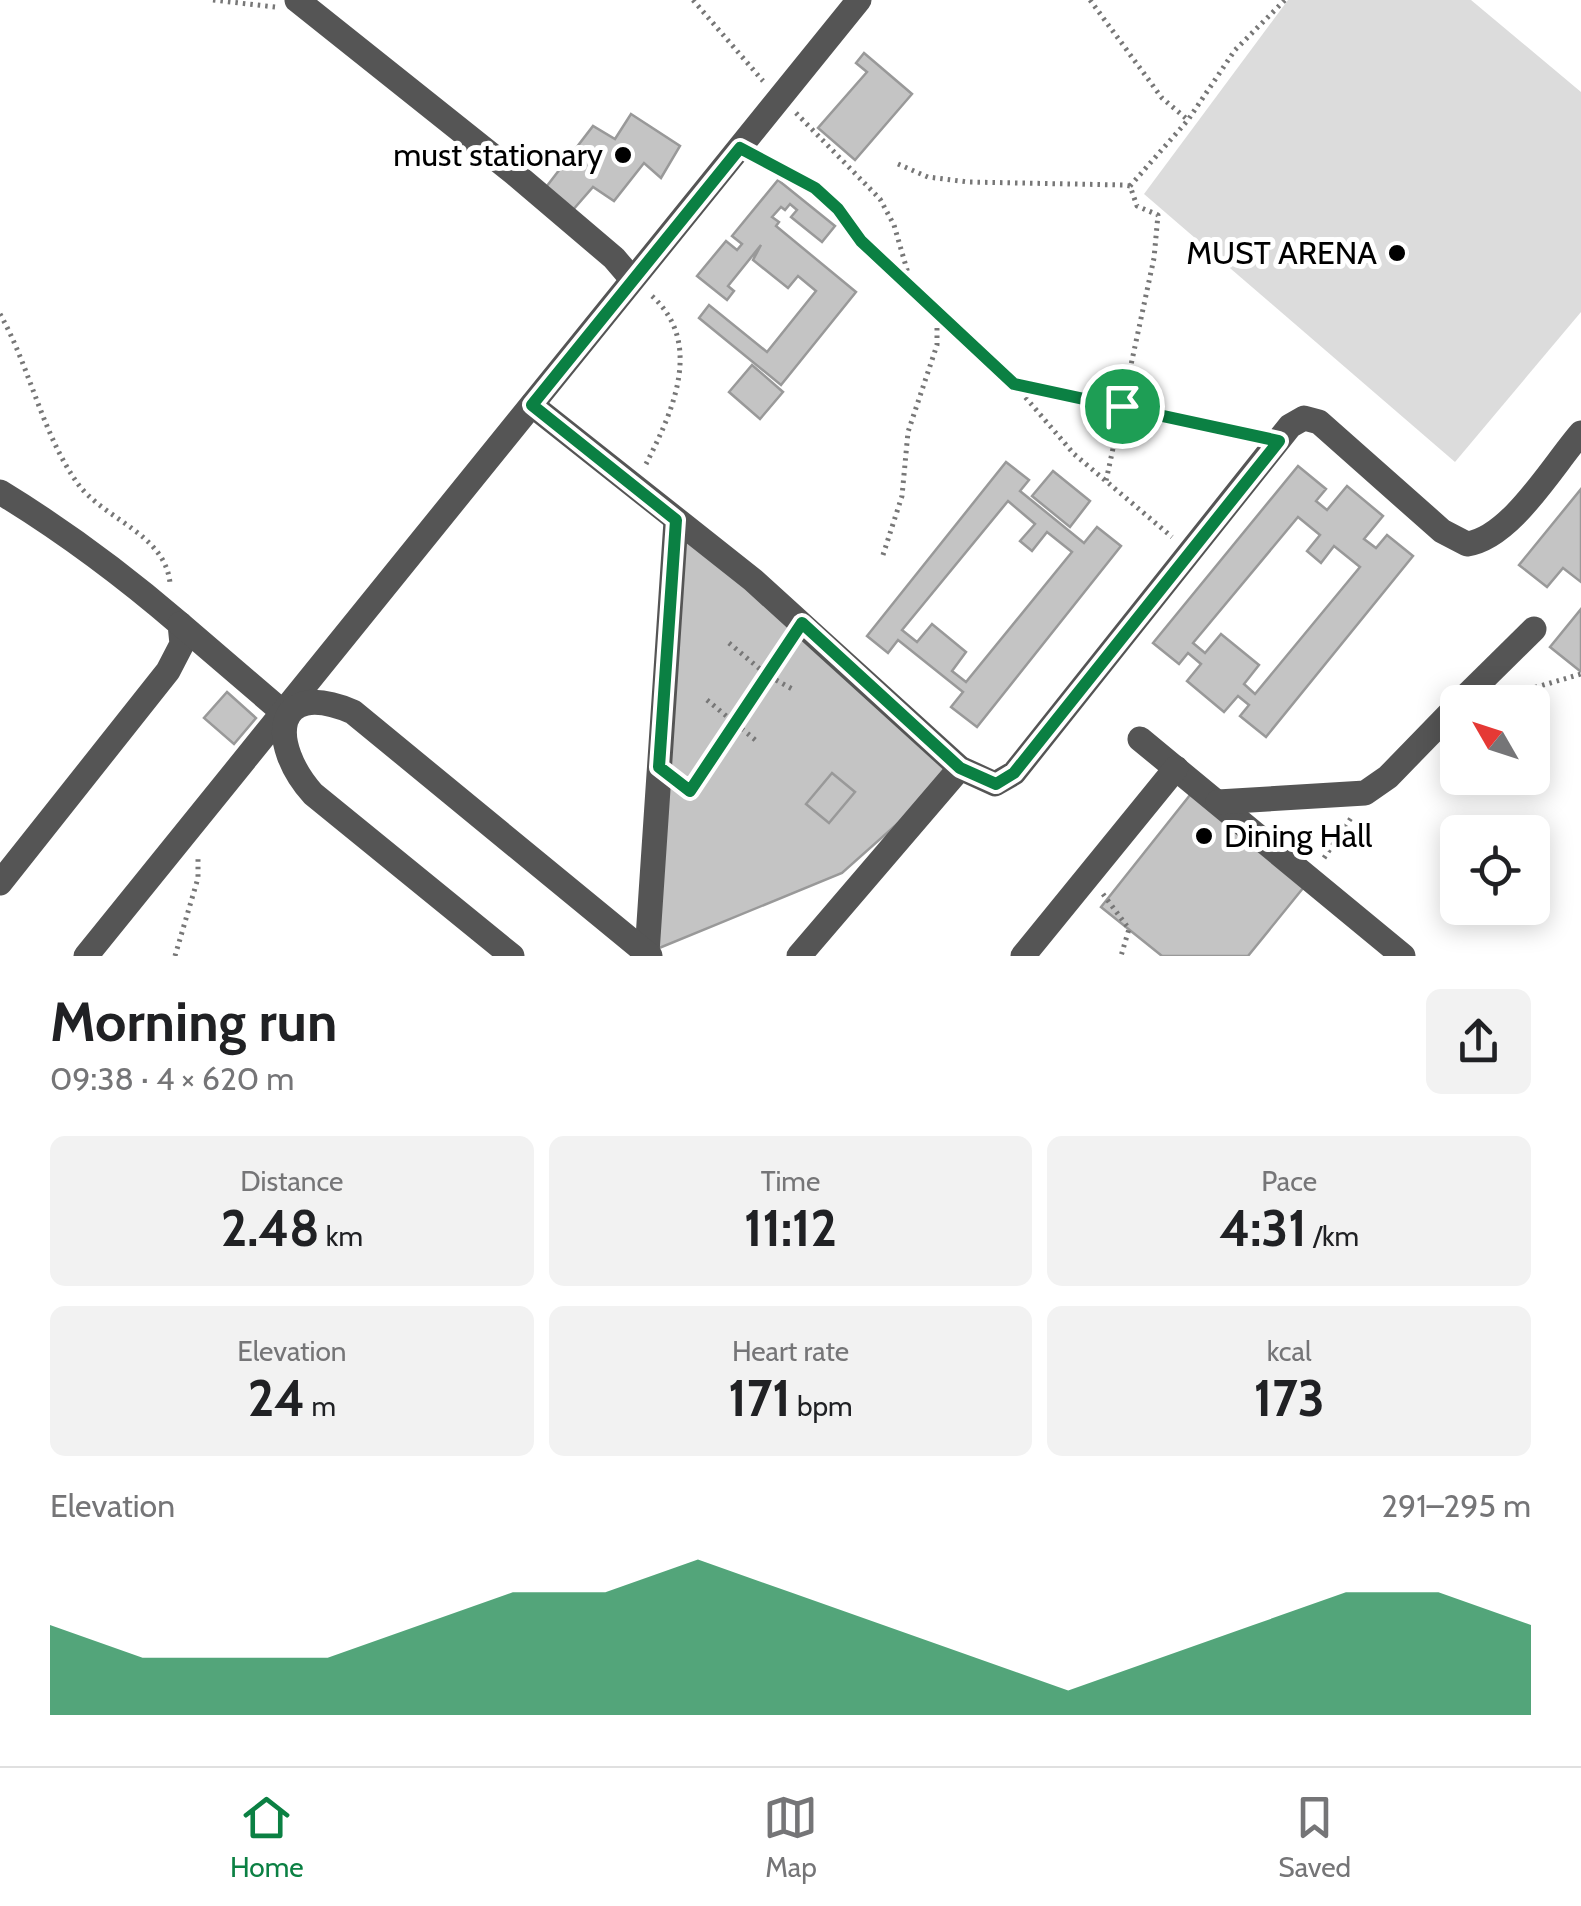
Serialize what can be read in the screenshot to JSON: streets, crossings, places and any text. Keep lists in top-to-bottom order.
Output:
{
  "places": ["must stationary", "MUST ARENA", "Dining Hall"],
  "north": "top left",
  "page": {
    "heading": ["Morning run", "09:38 · 4 × 620 m"],
    "stats": [
      ["Distance", "2.48 km"],
      ["Time", "11:12"],
      ["Pace", "4:31 /km"],
      ["Elevation", "24 m"],
      ["Heart rate", "171 bpm"],
      ["kcal", "173"]
    ],
    "chart": ["Elevation", "291–295 m"],
    "tabs": ["Home", "Map", "Saved"]
  }
}
